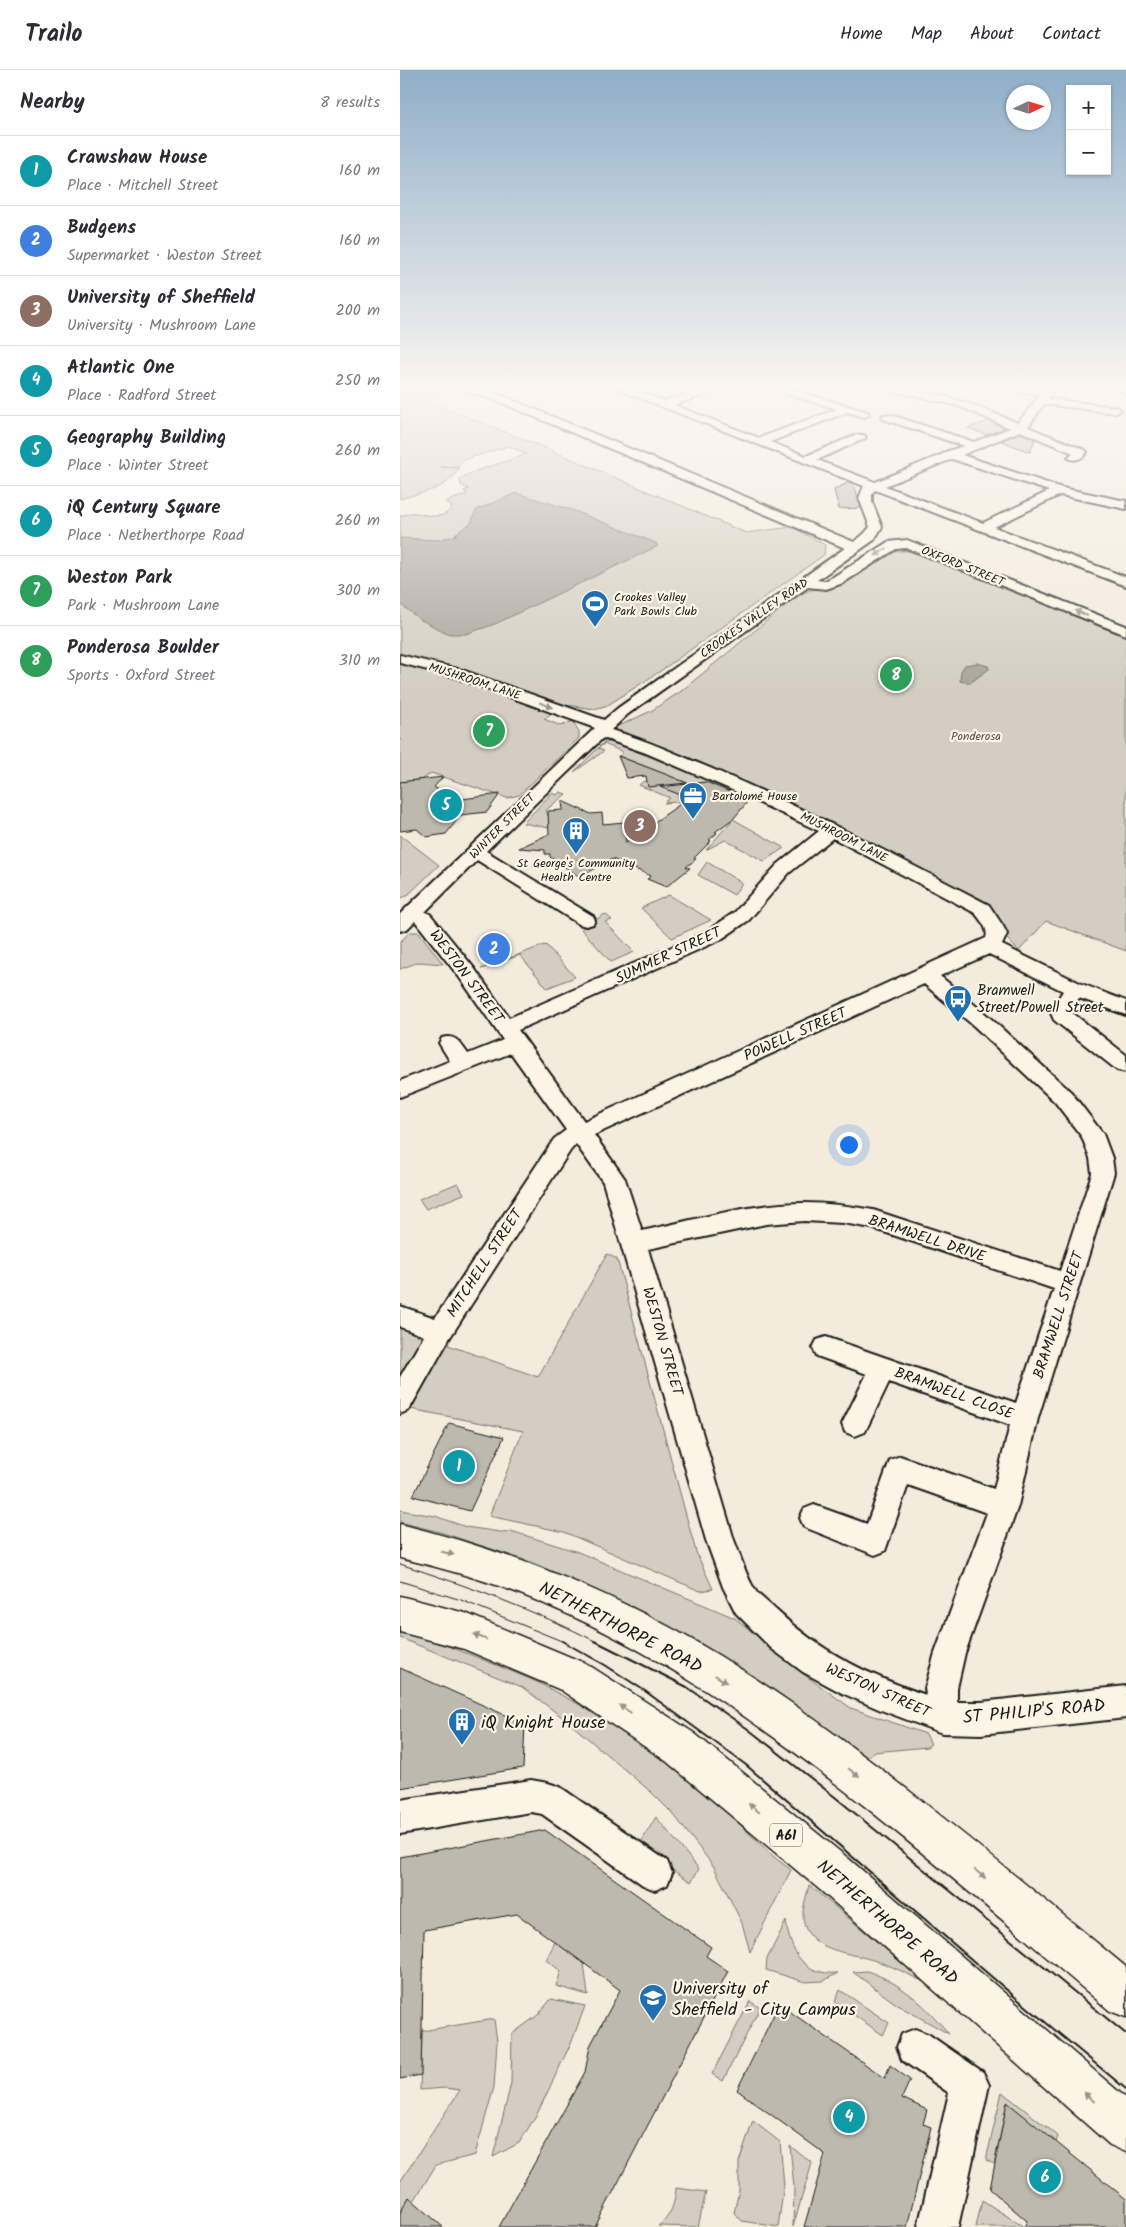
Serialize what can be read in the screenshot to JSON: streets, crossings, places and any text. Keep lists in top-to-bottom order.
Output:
{
  "streets": {
    "highway": ["NETHERTHORPE ROAD", "A61"],
    "street": [
      "OXFORD STREET",
      "CROOKES VALLEY ROAD",
      "MUSHROOM LANE",
      "WINTER STREET",
      "SUMMER STREET",
      "WESTON STREET",
      "POWELL STREET",
      "BRAMWELL DRIVE",
      "MITCHELL STREET",
      "BRAMWELL STREET",
      "BRAMWELL CLOSE",
      "ST PHILIP'S ROAD"
    ]
  },
  "crossings": [
    ["OXFORD STREET", "CROOKES VALLEY ROAD"],
    ["CROOKES VALLEY ROAD", "MUSHROOM LANE"],
    ["CROOKES VALLEY ROAD", "WINTER STREET"],
    ["MUSHROOM LANE", "WINTER STREET"],
    ["MUSHROOM LANE", "SUMMER STREET"],
    ["MUSHROOM LANE", "POWELL STREET"],
    ["WINTER STREET", "WESTON STREET"],
    ["SUMMER STREET", "WESTON STREET"],
    ["WESTON STREET", "POWELL STREET"],
    ["WESTON STREET", "BRAMWELL DRIVE"],
    ["WESTON STREET", "MITCHELL STREET"],
    ["WESTON STREET", "BRAMWELL STREET"],
    ["WESTON STREET", "ST PHILIP'S ROAD"],
    ["POWELL STREET", "MITCHELL STREET"],
    ["POWELL STREET", "BRAMWELL STREET"],
    ["BRAMWELL DRIVE", "BRAMWELL STREET"],
    ["BRAMWELL STREET", "BRAMWELL CLOSE"],
    ["BRAMWELL STREET", "ST PHILIP'S ROAD"]
  ],
  "parks": ["Ponderosa"],
  "places": {
    "sports": ["Crookes Valley Park Bowls Club"],
    "office": ["Bartolomé House"],
    "building": ["St George's Community Health Centre", "iQ Knight House"],
    "bus stop": ["Bramwell Street/Powell Street"],
    "school or university": ["University of Sheffield - City Campus"]
  },
  "north": "right",
  "page": {
    "header": "Trailo",
    "nav": [
      "Home",
      "Map",
      "About",
      "Contact"
    ],
    "heading": ["Nearby", "8 results"],
    "map_buttons": ["+", "−"],
    "list": [
      {
        "mark": "1",
        "name": "Crawshaw House",
        "note": "Place · Mitchell Street",
        "value": "160 m"
      },
      {
        "mark": "2",
        "name": "Budgens",
        "note": "Supermarket · Weston Street",
        "value": "160 m"
      },
      {
        "mark": "3",
        "name": "University of Sheffield",
        "note": "University · Mushroom Lane",
        "value": "200 m"
      },
      {
        "mark": "4",
        "name": "Atlantic One",
        "note": "Place · Radford Street",
        "value": "250 m"
      },
      {
        "mark": "5",
        "name": "Geography Building",
        "note": "Place · Winter Street",
        "value": "260 m"
      },
      {
        "mark": "6",
        "name": "iQ Century Square",
        "note": "Place · Netherthorpe Road",
        "value": "260 m"
      },
      {
        "mark": "7",
        "name": "Weston Park",
        "note": "Park · Mushroom Lane",
        "value": "300 m"
      },
      {
        "mark": "8",
        "name": "Ponderosa Boulder",
        "note": "Sports · Oxford Street",
        "value": "310 m"
      }
    ],
    "pins": [
      "8",
      "7",
      "5",
      "3",
      "2",
      "1",
      "4",
      "6"
    ]
  }
}
